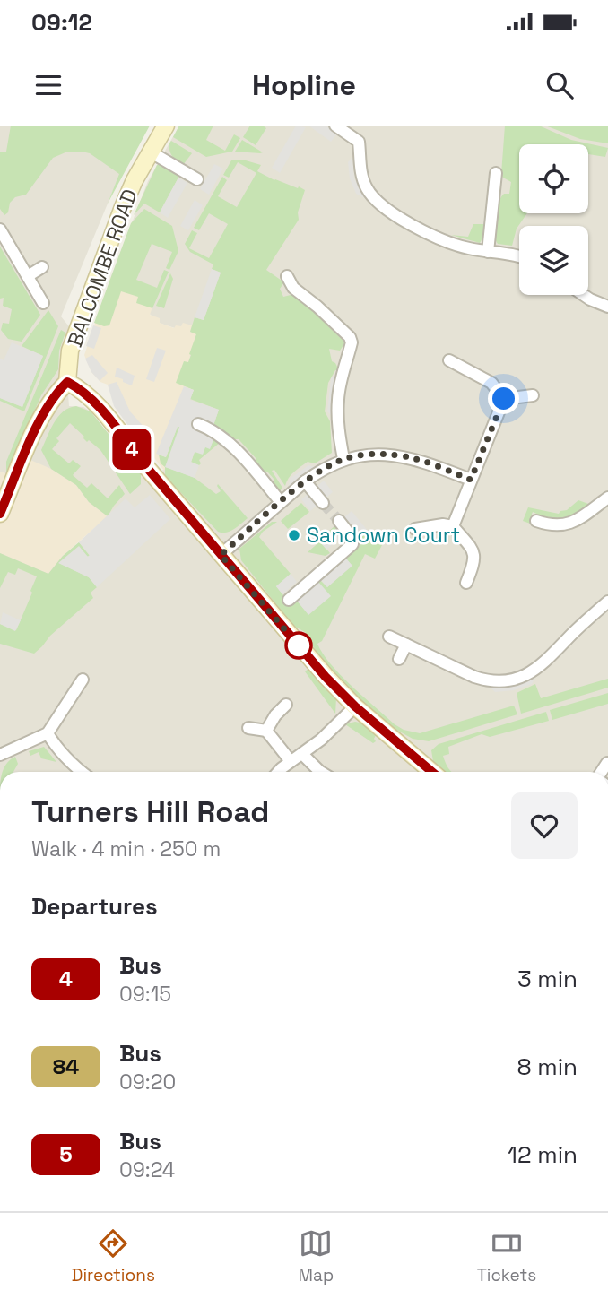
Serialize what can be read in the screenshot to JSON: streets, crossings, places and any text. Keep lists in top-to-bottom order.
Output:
{
  "streets": {
    "street": ["BALCOMBE ROAD"]
  },
  "places": ["Sandown Court"],
  "lines": ["bus line 4"],
  "page": {
    "status": "09:12",
    "header": "Hopline",
    "on_map": "4",
    "heading": [
      ["Turners Hill Road", "Walk · 4 min · 250 m"],
      "Departures"
    ],
    "list": [
      {
        "mark": "4",
        "name": "Bus",
        "note": "09:15",
        "value": "3 min"
      },
      {
        "mark": "84",
        "name": "Bus",
        "note": "09:20",
        "value": "8 min"
      },
      {
        "mark": "5",
        "name": "Bus",
        "note": "09:24",
        "value": "12 min"
      }
    ],
    "tabs": ["Directions", "Map", "Tickets"]
  }
}
